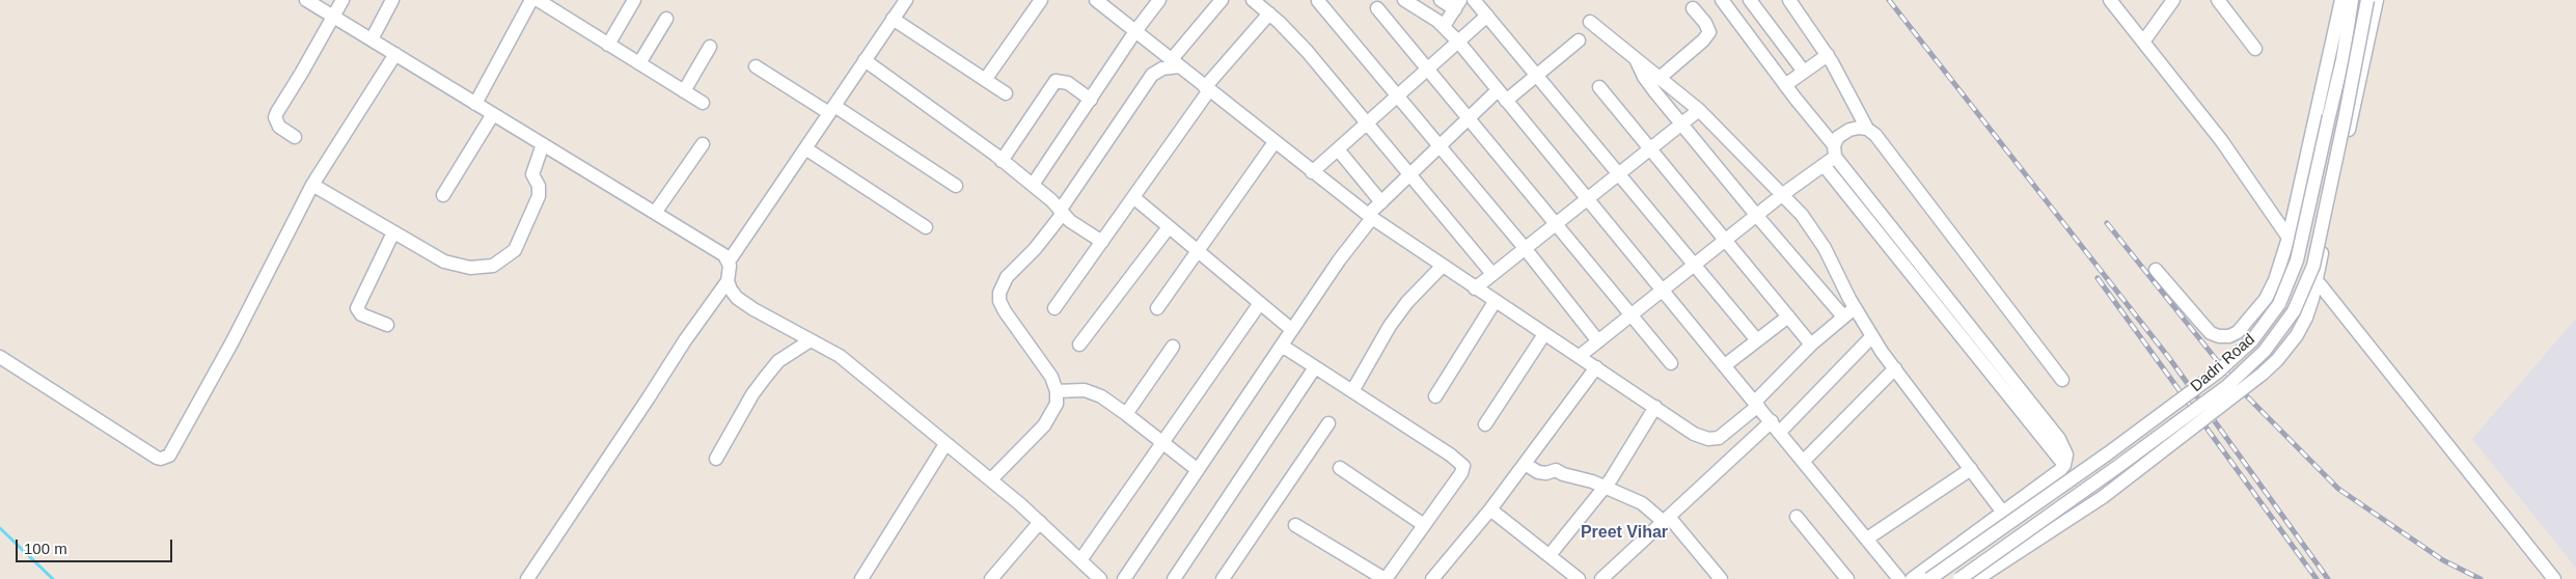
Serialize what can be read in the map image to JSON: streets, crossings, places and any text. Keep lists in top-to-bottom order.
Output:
{
  "streets": {
    "street": ["Dadri Road"]
  },
  "districts": ["Preet Vihar"],
  "scale_bar": "100 m"
}
